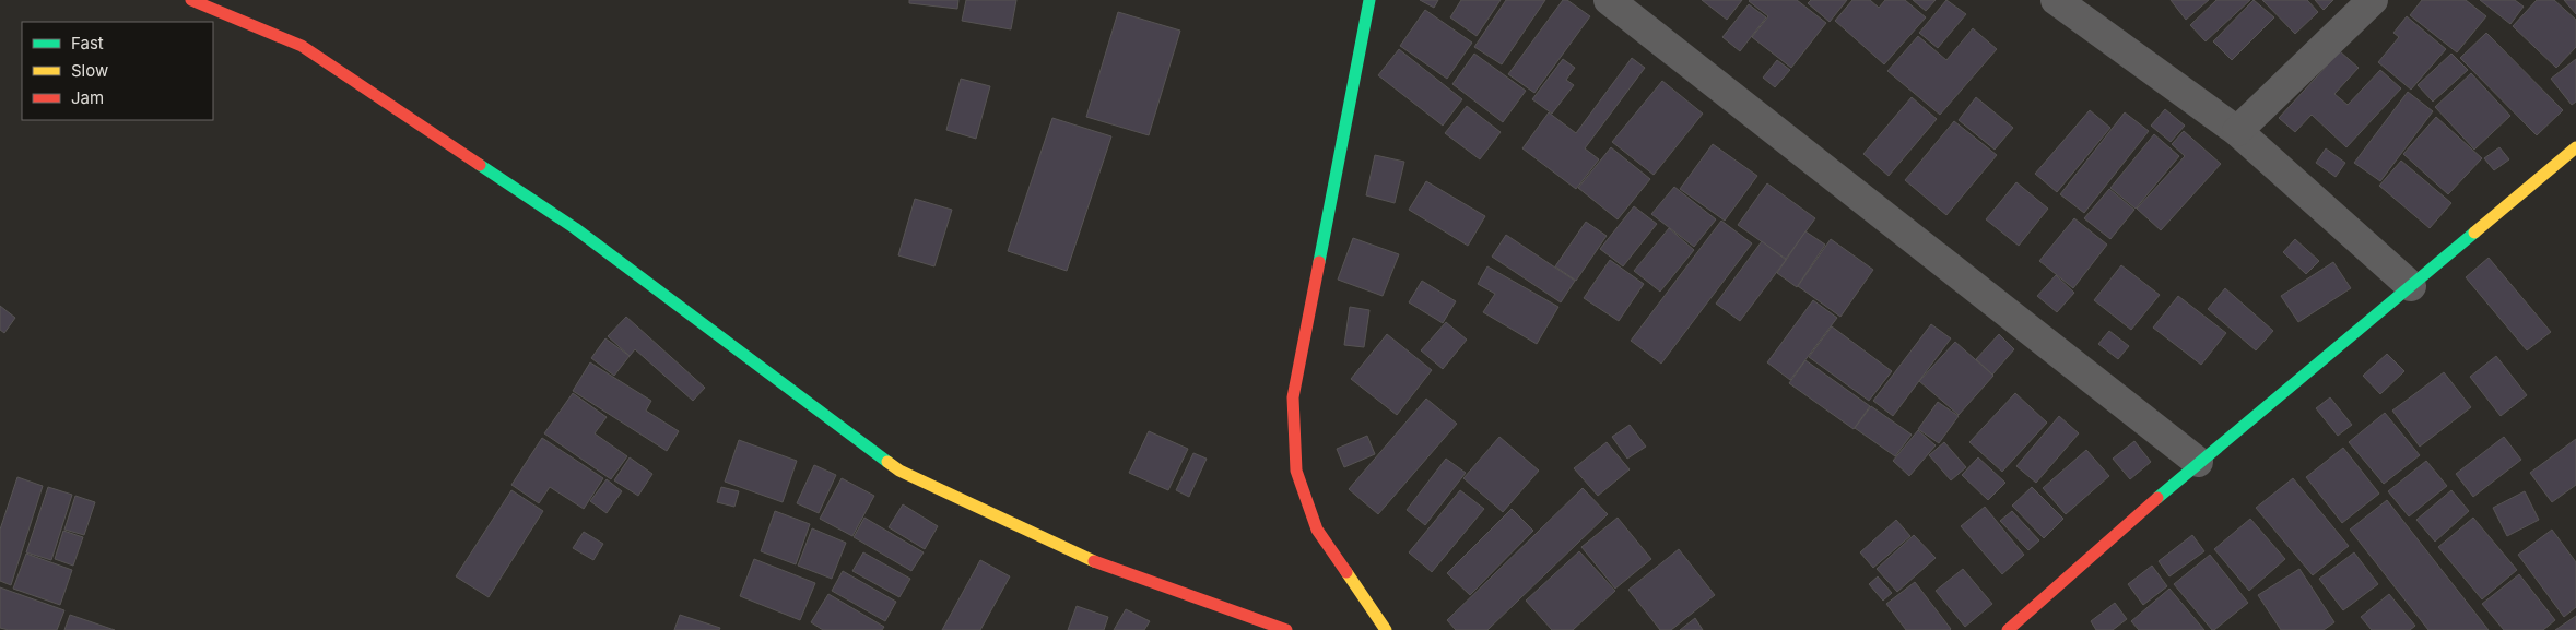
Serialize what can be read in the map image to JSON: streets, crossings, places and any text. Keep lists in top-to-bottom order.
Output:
{
  "legend": ["Fast", "Slow", "Jam"]
}
